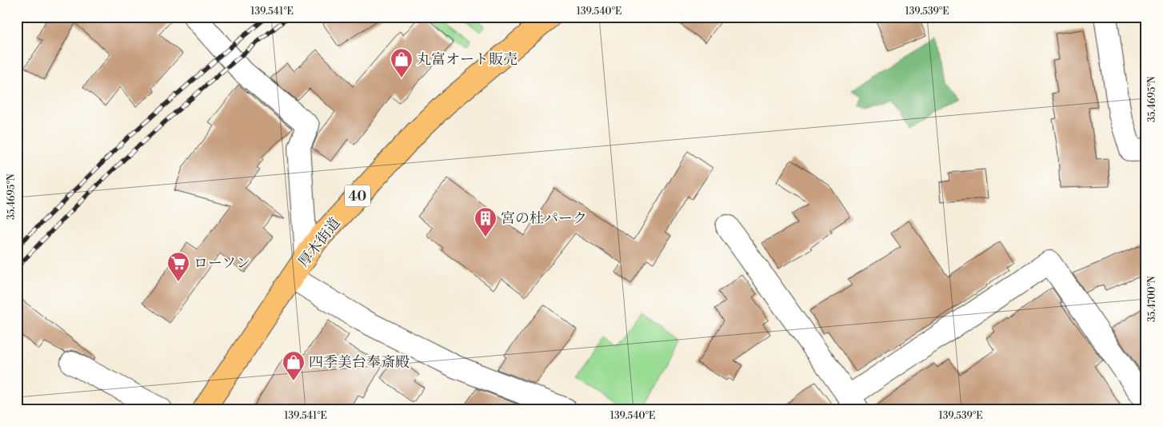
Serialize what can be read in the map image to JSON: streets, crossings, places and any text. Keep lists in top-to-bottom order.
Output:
{
  "streets": {
    "main road": ["40", "厚木街道"]
  },
  "places": {
    "shop": ["丸富オート販売", "四季美台奉斎殿"],
    "building": ["宮の杜パーク"],
    "supermarket": ["ローソン"]
  },
  "coordinates": [
    "139.541°E",
    "139.540°E",
    "139.539°E",
    "35.4695°N",
    "35.4700°N"
  ]
}
